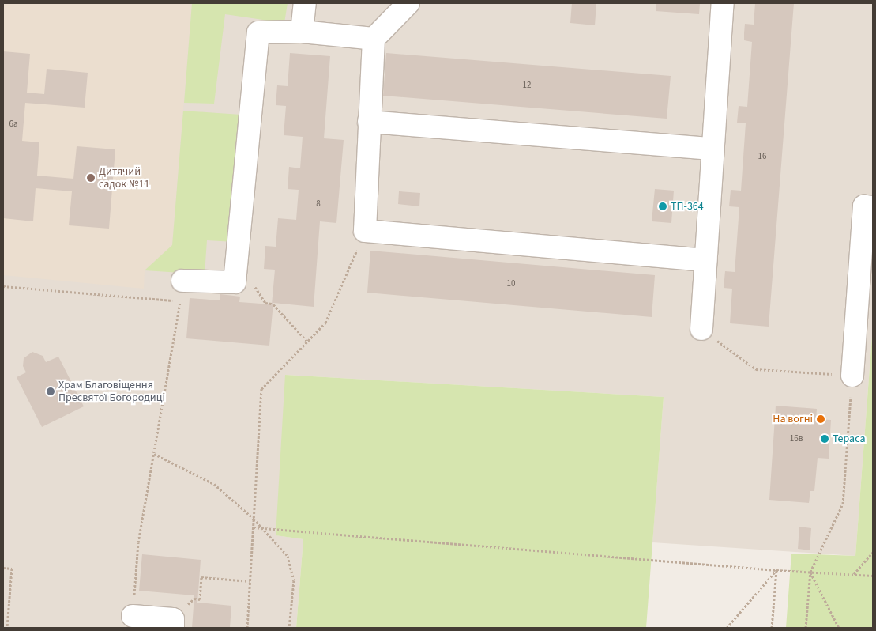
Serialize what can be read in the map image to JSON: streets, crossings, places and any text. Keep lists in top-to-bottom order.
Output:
{
  "places": [
    "Дитячий садок №11",
    "ТП-364",
    "Храм Благовіщення Пресвятої Богородиці",
    "На вогні",
    "Тераса"
  ],
  "house_numbers": [
    "12",
    "6а",
    "16",
    "8",
    "10",
    "16в"
  ]
}
